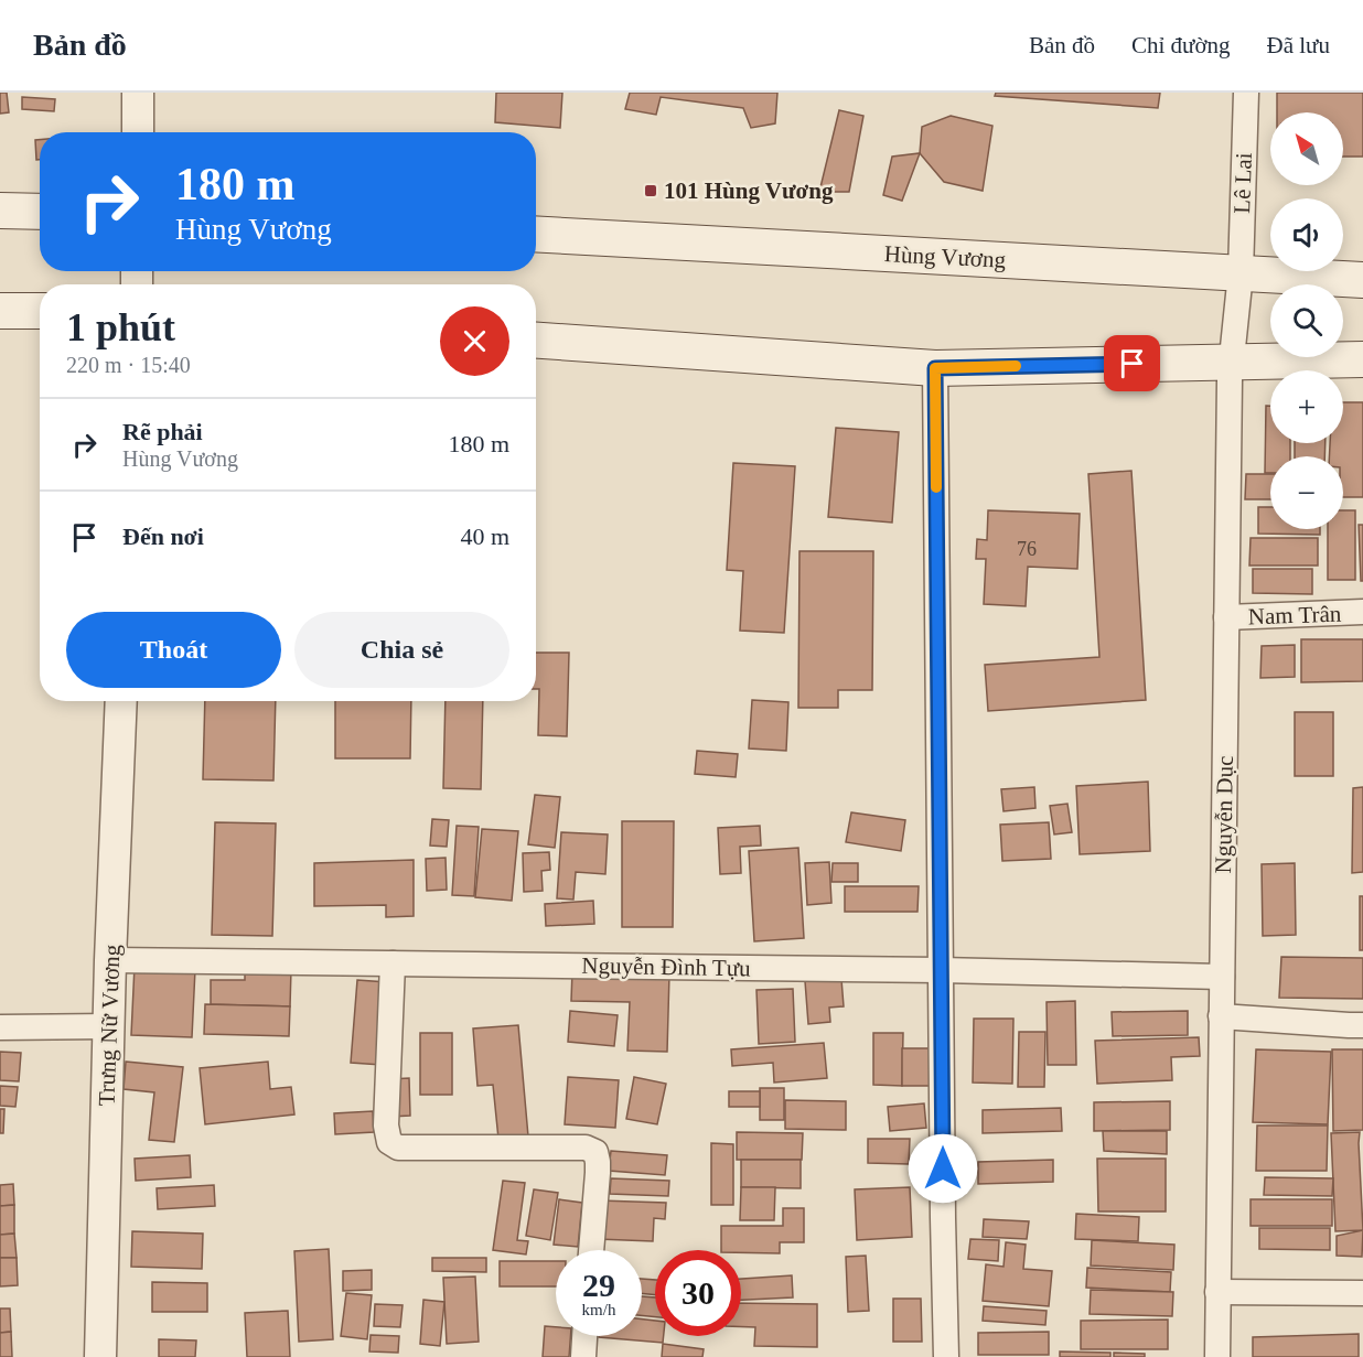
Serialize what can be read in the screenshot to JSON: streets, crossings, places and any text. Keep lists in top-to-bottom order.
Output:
{
  "streets": {
    "main road": ["Hùng Vương"],
    "street": [
      "Lê Lai",
      "Nam Trân",
      "Nguyễn Dục",
      "Nguyễn Đình Tựu",
      "Trưng Nữ Vương"
    ]
  },
  "crossings": [
    ["Lê Lai", "Hùng Vương"],
    ["Lê Lai", "Nguyễn Dục"],
    ["Hùng Vương", "Nguyễn Dục"],
    ["Nam Trân", "Nguyễn Dục"],
    ["Nguyễn Dục", "Nguyễn Đình Tựu"],
    ["Nguyễn Đình Tựu", "Trưng Nữ Vương"]
  ],
  "places": {
    "transit": ["101 Hùng Vương"]
  },
  "house_numbers": ["76"],
  "north": "top left",
  "page": {
    "header": "Bản đồ",
    "nav": ["Bản đồ", "Chỉ đường", "Đã lưu"],
    "map_buttons": ["+", "−"],
    "turn": ["180 m", "Hùng Vương"],
    "heading": ["1 phút", "220 m · 15:40"],
    "list": [
      {
        "name": "Rẽ phải",
        "note": "Hùng Vương",
        "value": "180 m"
      },
      {
        "name": "Đến nơi",
        "value": "40 m"
      }
    ],
    "buttons": ["Thoát", "Chia sẻ"],
    "speed": "29 km/h",
    "limit": "30"
  }
}
